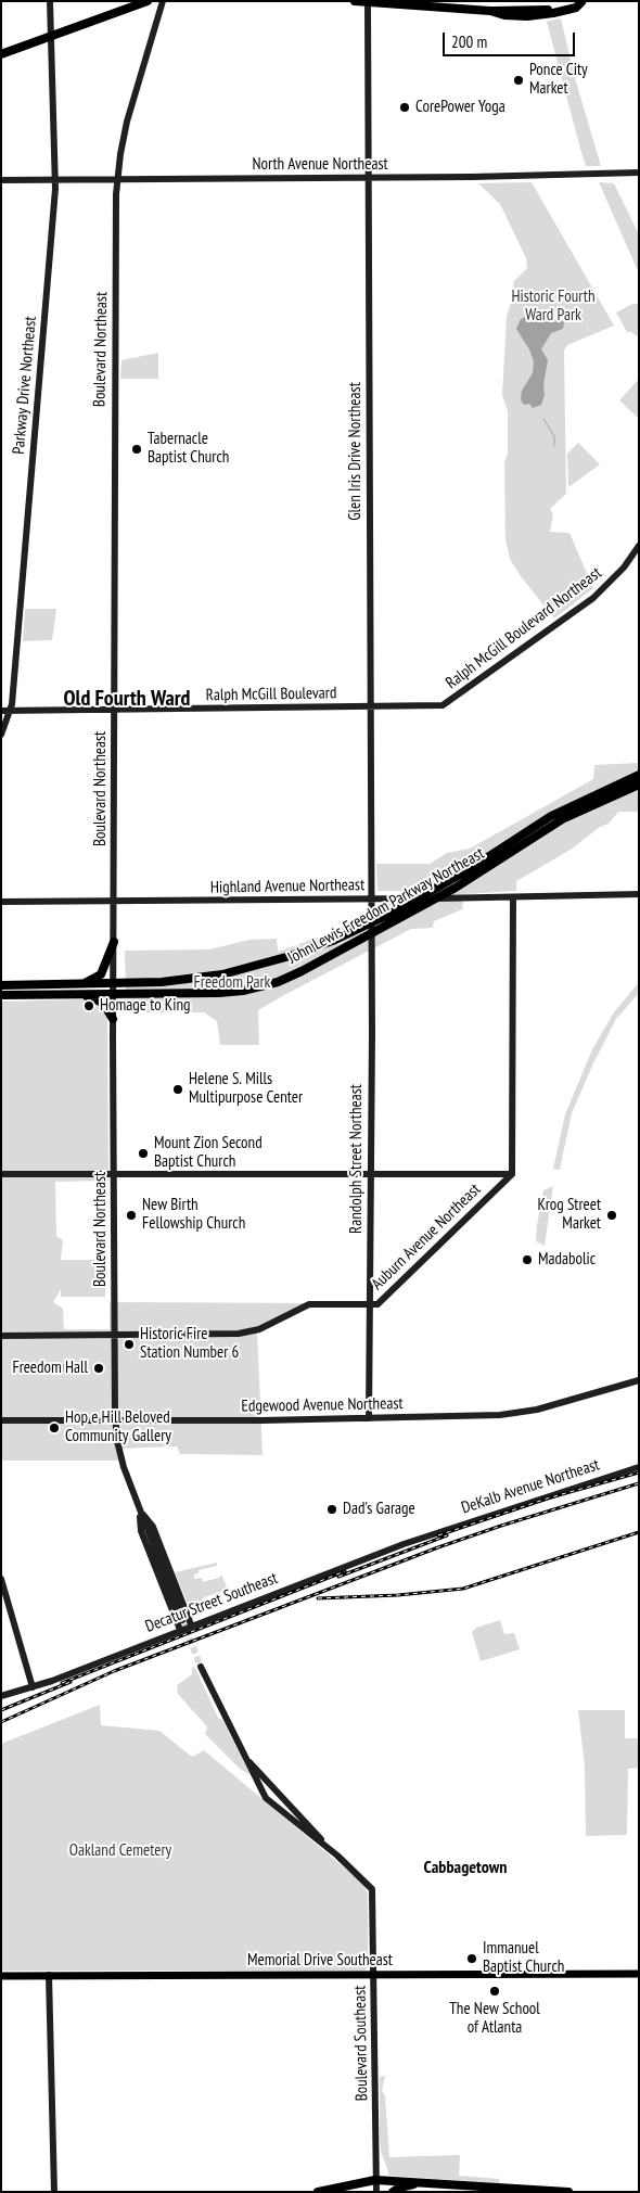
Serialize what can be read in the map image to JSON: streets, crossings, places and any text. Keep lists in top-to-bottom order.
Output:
{
  "streets": {
    "highway": ["John Lewis Freedom Parkway Northeast"],
    "main road": [
      "North Avenue Northeast",
      "Boulevard Northeast",
      "Parkway Drive Northeast",
      "Glen Iris Drive Northeast",
      "Ralph McGill Boulevard Northeast",
      "Ralph McGill Boulevard",
      "Highland Avenue Northeast",
      "Randolph Street Northeast",
      "Auburn Avenue Northeast",
      "Edgewood Avenue Northeast",
      "DeKalb Avenue Northeast",
      "Decatur Street Southeast",
      "Memorial Drive Southeast",
      "Boulevard Southeast"
    ]
  },
  "crossings": [
    ["North Avenue Northeast", "Boulevard Northeast"],
    ["North Avenue Northeast", "Parkway Drive Northeast"],
    ["North Avenue Northeast", "Glen Iris Drive Northeast"],
    ["Boulevard Northeast", "Ralph McGill Boulevard"],
    ["Boulevard Northeast", "Highland Avenue Northeast"],
    ["Boulevard Northeast", "John Lewis Freedom Parkway Northeast"],
    ["Boulevard Northeast", "Auburn Avenue Northeast"],
    ["Boulevard Northeast", "Edgewood Avenue Northeast"],
    ["Parkway Drive Northeast", "Ralph McGill Boulevard"],
    ["Glen Iris Drive Northeast", "Ralph McGill Boulevard"],
    ["Glen Iris Drive Northeast", "Highland Avenue Northeast"],
    ["Glen Iris Drive Northeast", "Randolph Street Northeast"],
    ["Ralph McGill Boulevard Northeast", "Ralph McGill Boulevard"],
    ["Highland Avenue Northeast", "Randolph Street Northeast"],
    ["Randolph Street Northeast", "Auburn Avenue Northeast"],
    ["Randolph Street Northeast", "Edgewood Avenue Northeast"],
    ["DeKalb Avenue Northeast", "Decatur Street Southeast"],
    ["Memorial Drive Southeast", "Boulevard Southeast"]
  ],
  "districts": ["Old Fourth Ward", "Cabbagetown"],
  "parks": ["Historic Fourth Ward Park", "Freedom Park", "Oakland Cemetery"],
  "places": [
    "Ponce City Market",
    "CorePower Yoga",
    "Tabernacle Baptist Church",
    "Homage to King",
    "Helene S. Mills Multipurpose Center",
    "Mount Zion Second Baptist Church",
    "New Birth Fellowship Church",
    "Krog Street Market",
    "Madabolic",
    "Historic Fire Station Number 6",
    "Freedom Hall",
    "Hop e Hill Beloved Community Gallery",
    "Dad's Garage",
    "Immanuel Baptist Church",
    "The New School of Atlanta"
  ],
  "scale_bar": "200 m"
}
